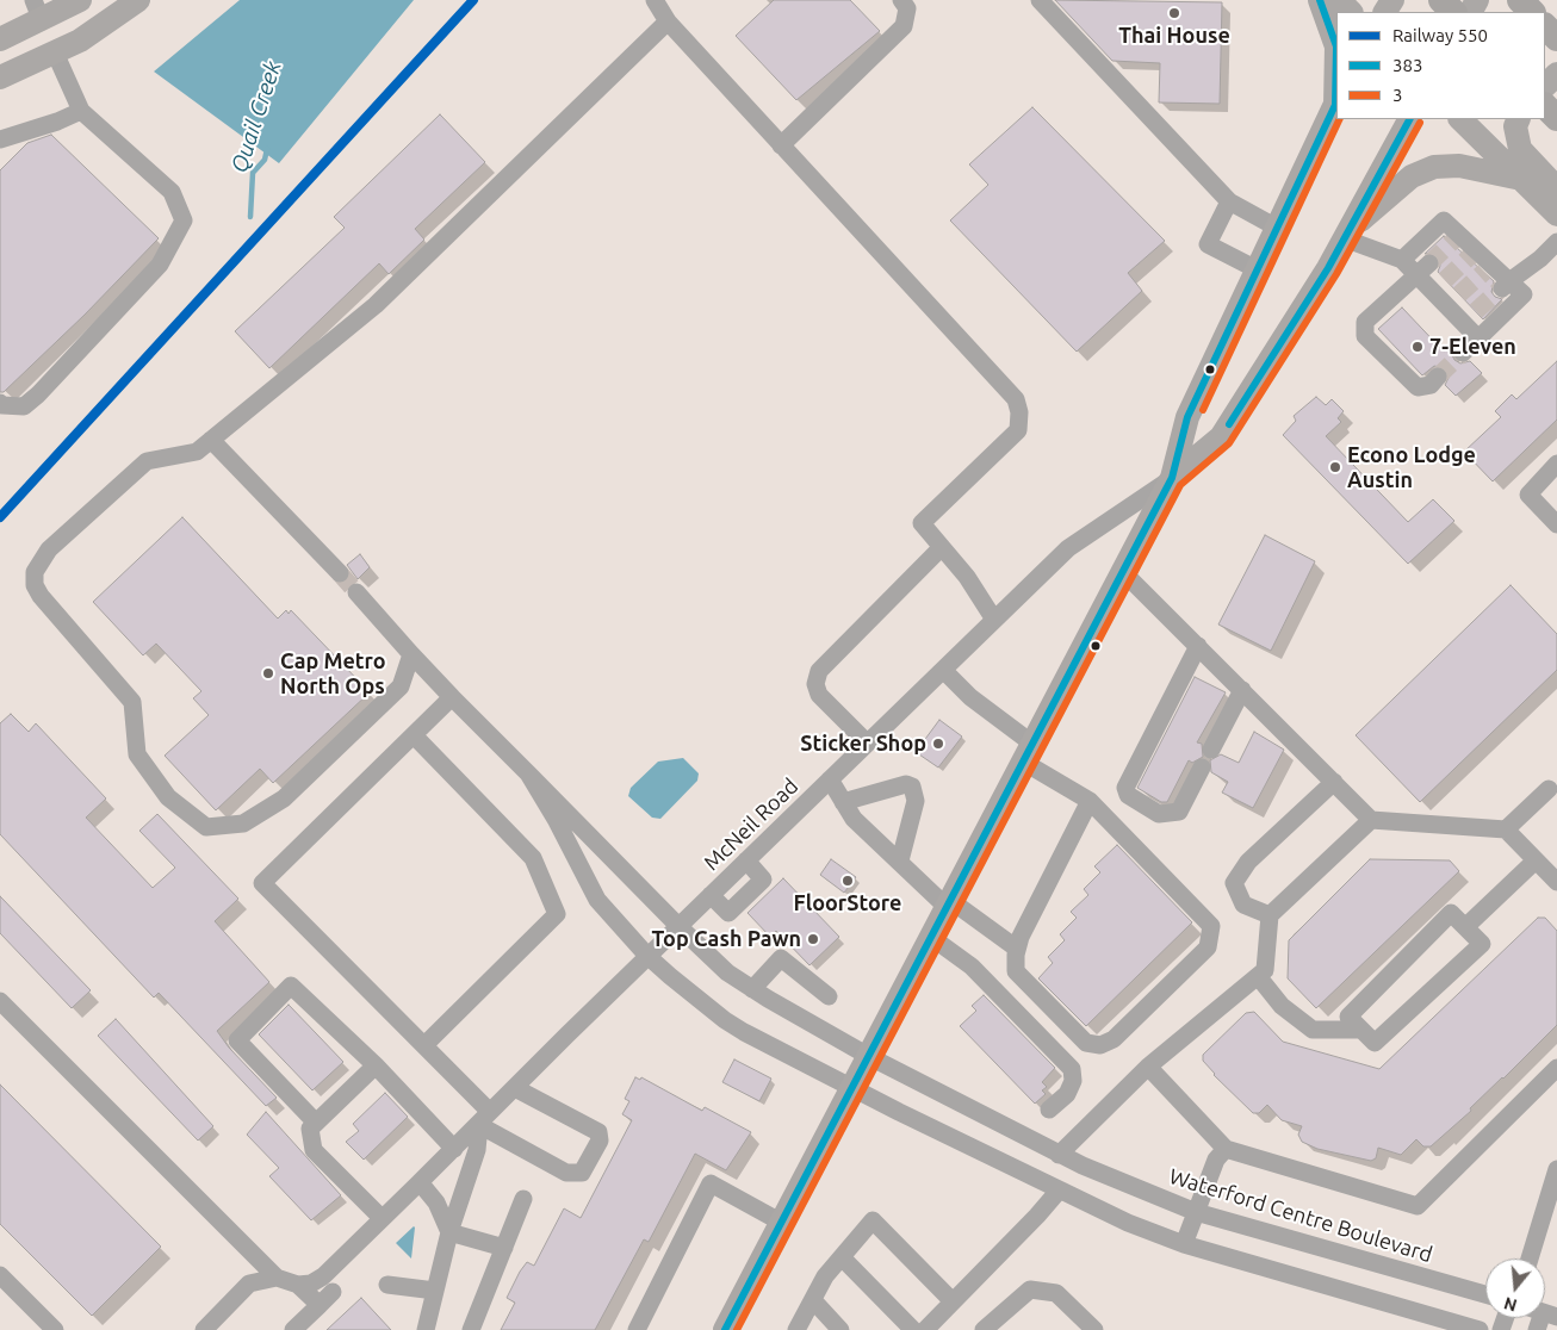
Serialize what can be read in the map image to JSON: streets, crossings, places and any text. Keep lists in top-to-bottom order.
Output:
{
  "streets": {
    "street": ["McNeil Road", "Waterford Centre Boulevard"]
  },
  "crossings": [
    ["McNeil Road", "Waterford Centre Boulevard"]
  ],
  "water": ["Quail Creek"],
  "places": [
    "Thai House",
    "7-Eleven",
    "Econo Lodge Austin",
    "Cap Metro North Ops",
    "Sticker Shop",
    "FloorStore",
    "Top Cash Pawn"
  ],
  "lines": ["rail line 550", "transit line 383", "transit line 3"],
  "legend": ["Railway 550", "383", "3"],
  "north": "bottom"
}
